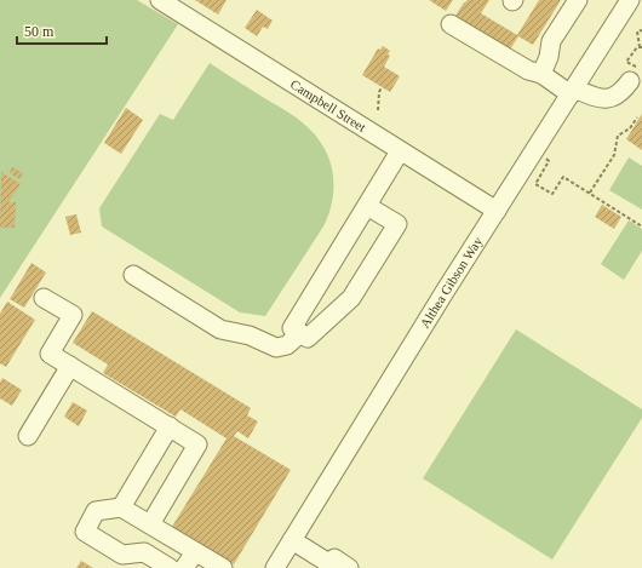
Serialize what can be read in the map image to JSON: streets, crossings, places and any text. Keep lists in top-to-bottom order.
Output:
{
  "streets": {
    "street": ["Campbell Street", "Althea Gibson Way"]
  },
  "crossings": [
    ["Campbell Street", "Althea Gibson Way"]
  ],
  "scale_bar": "50 m"
}
